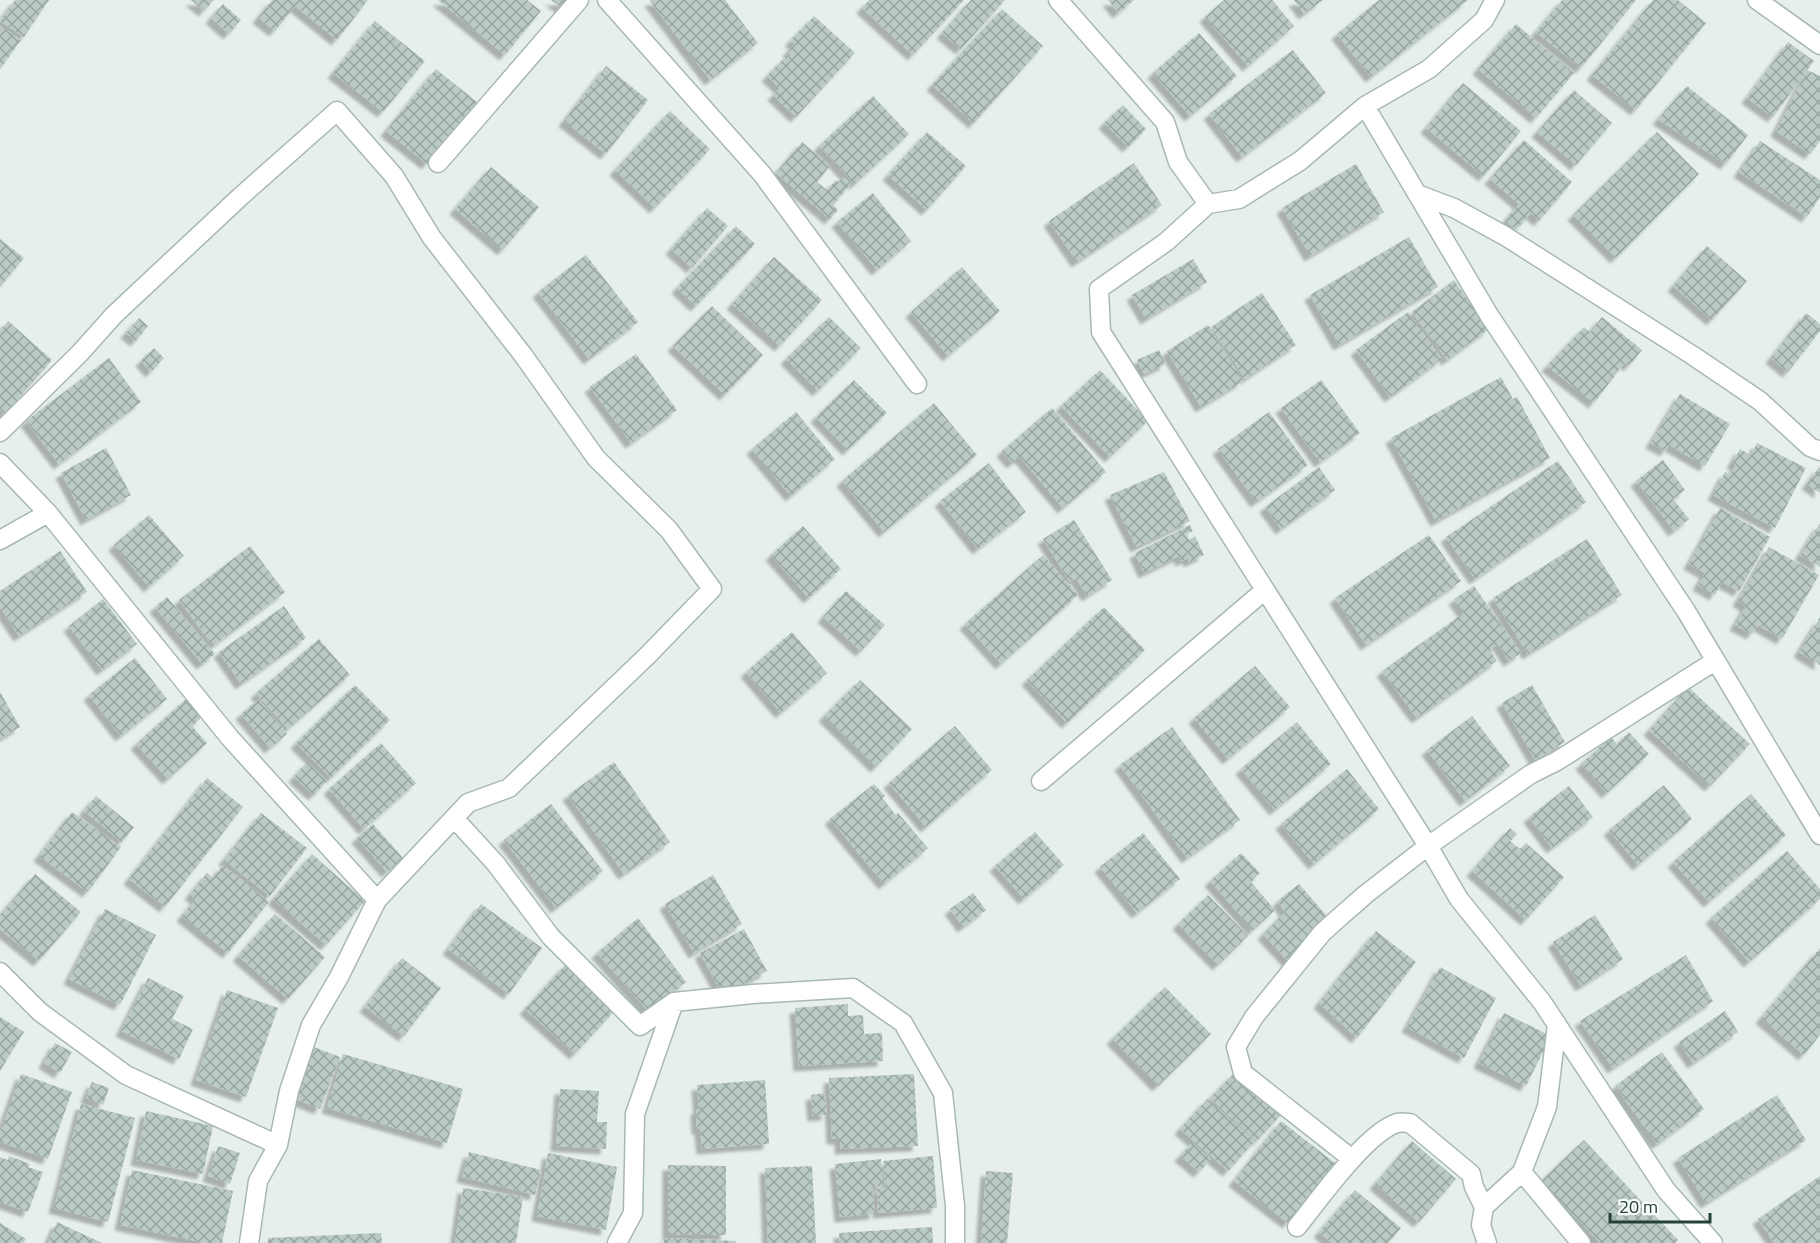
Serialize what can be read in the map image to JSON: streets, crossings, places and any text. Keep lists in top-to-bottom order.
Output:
{
  "scale_bar": "20 m"
}
